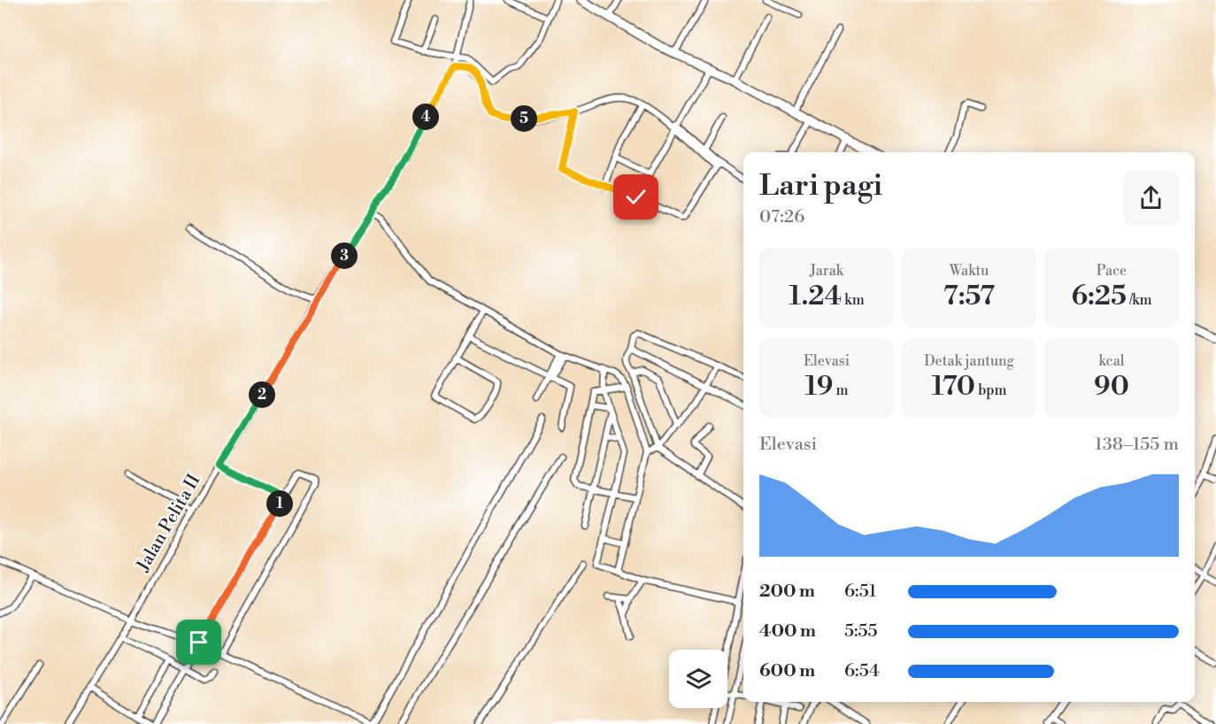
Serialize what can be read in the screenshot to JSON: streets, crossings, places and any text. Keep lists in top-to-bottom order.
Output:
{
  "streets": {
    "street": ["Jalan Pelita II"]
  },
  "page": {
    "pins": [
      "4",
      "5",
      "3",
      "2",
      "1"
    ],
    "heading": ["Lari pagi", "07:26"],
    "stats": [
      ["Jarak", "1.24 km"],
      ["Waktu", "7:57"],
      ["Pace", "6:25 /km"],
      ["Elevasi", "19 m"],
      ["Detak jantung", "170 bpm"],
      ["kcal", "90"]
    ],
    "chart": ["Elevasi", "138–155 m"],
    "list": [
      {
        "name": "200 m",
        "note": "6:51"
      },
      {
        "name": "400 m",
        "note": "5:55"
      },
      {
        "name": "600 m",
        "note": "6:54"
      }
    ]
  }
}
